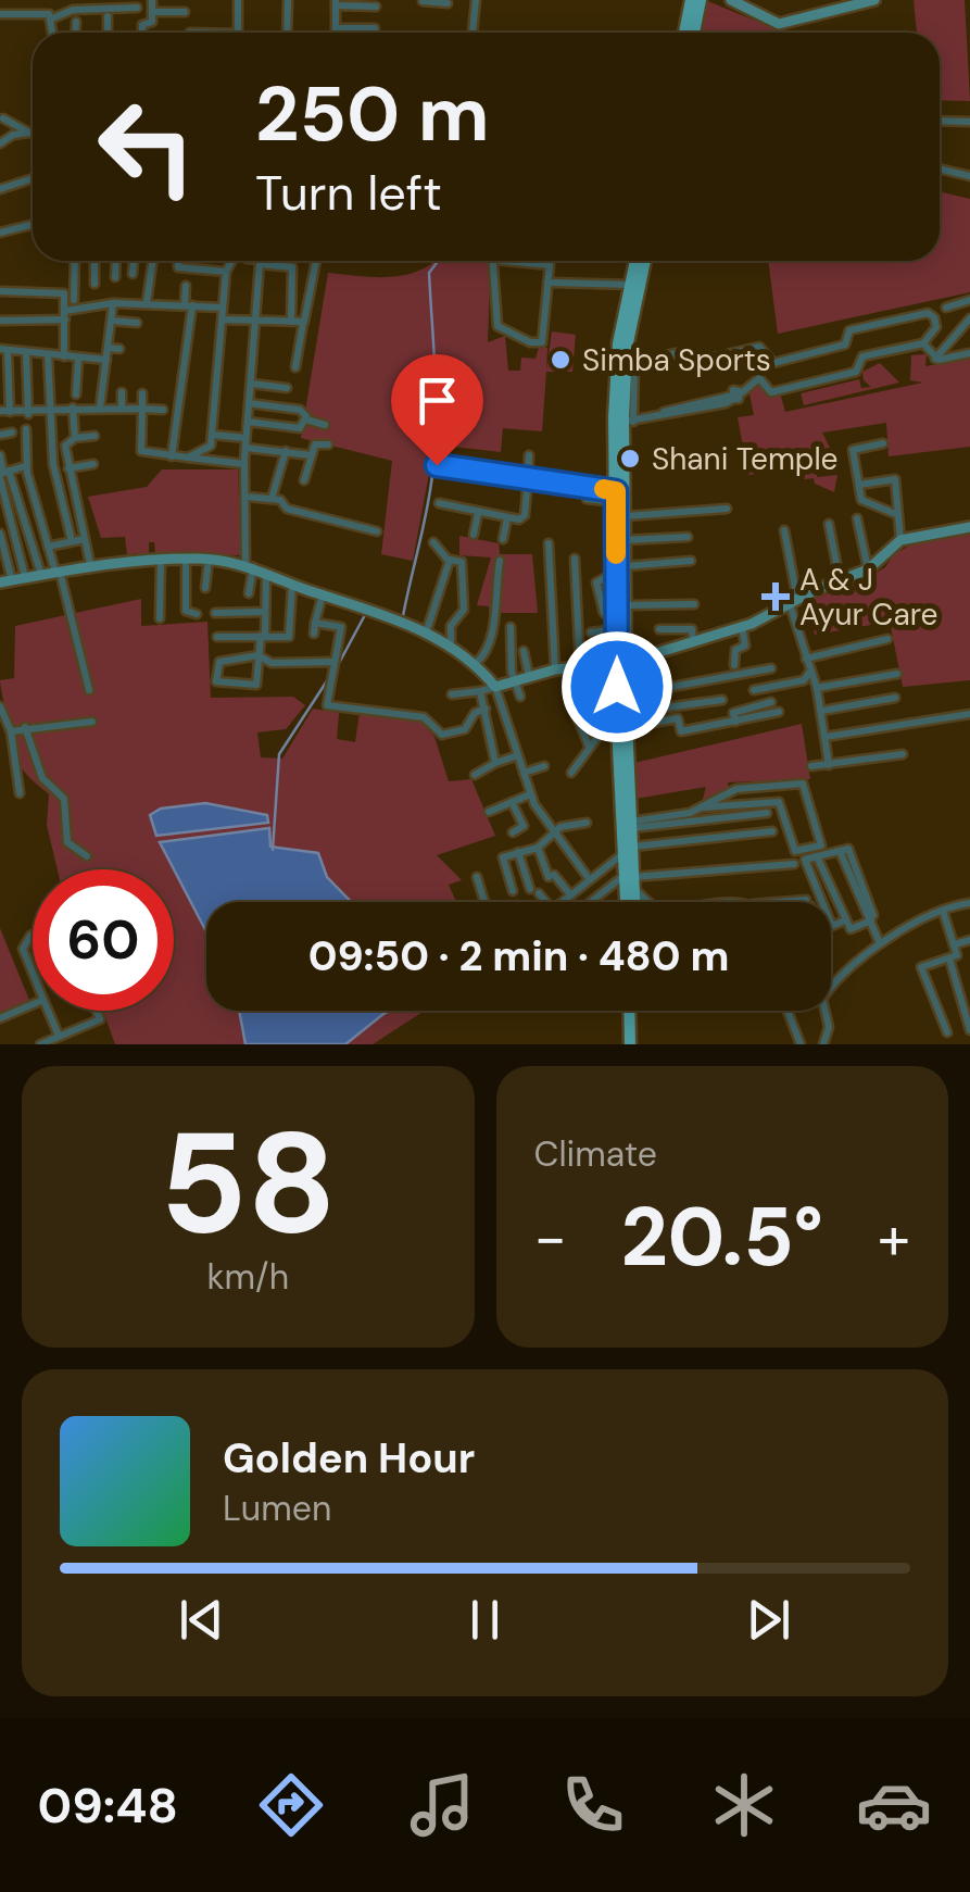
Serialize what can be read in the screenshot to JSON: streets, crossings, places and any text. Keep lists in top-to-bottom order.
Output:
{
  "places": {
    "other": ["Simba Sports", "Shani Temple"],
    "health": ["A & J Ayur Care"]
  },
  "page": {
    "turn": ["250 m", "Turn left"],
    "limit": "60",
    "trip": "09:50 · 2 min · 480 m",
    "tile": [
      ["58", "km/h"],
      "Climate"
    ],
    "heat": ["−", "20.5°", "+"],
    "song": ["Golden Hour", "Lumen"],
    "tabs": "09:48"
  }
}
